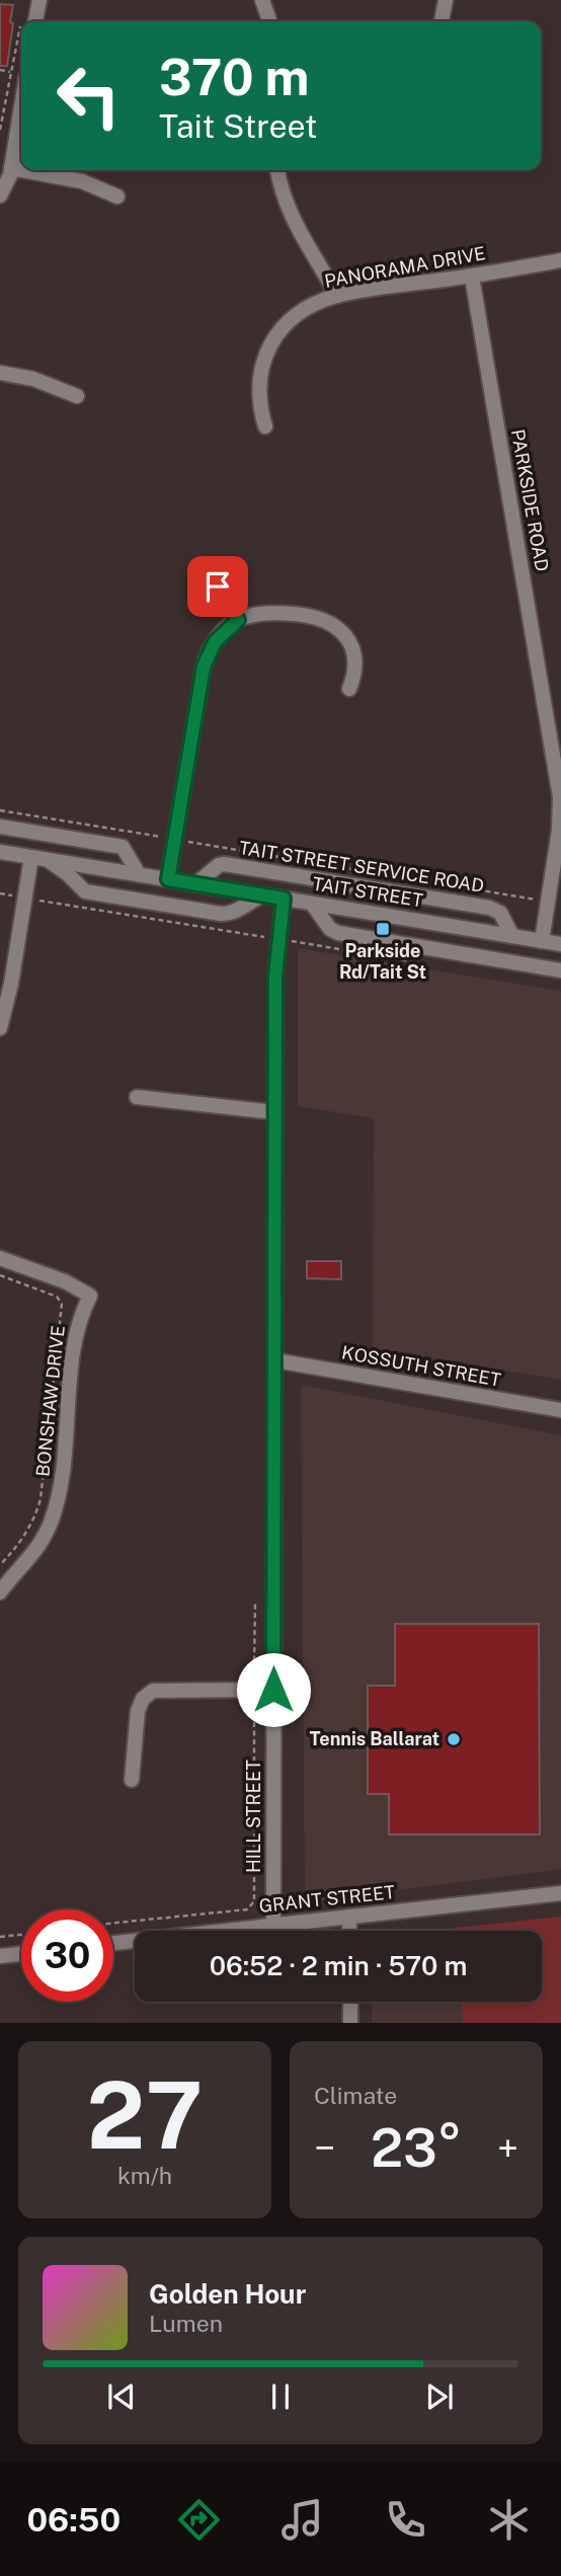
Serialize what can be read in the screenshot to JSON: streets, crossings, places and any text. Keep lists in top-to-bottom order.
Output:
{
  "streets": {
    "street": [
      "PANORAMA DRIVE",
      "PARKSIDE ROAD",
      "TAIT STREET SERVICE ROAD",
      "TAIT STREET",
      "KOSSUTH STREET",
      "BONSHAW DRIVE",
      "HILL STREET",
      "GRANT STREET"
    ]
  },
  "crossings": [
    ["PANORAMA DRIVE", "PARKSIDE ROAD"],
    ["PARKSIDE ROAD", "TAIT STREET"],
    ["TAIT STREET SERVICE ROAD", "TAIT STREET"],
    ["TAIT STREET", "HILL STREET"],
    ["KOSSUTH STREET", "HILL STREET"],
    ["HILL STREET", "GRANT STREET"]
  ],
  "places": {
    "transit": ["Parkside Rd/Tait St"],
    "other": ["Tennis Ballarat"]
  },
  "page": {
    "turn": ["370 m", "Tait Street"],
    "limit": "30",
    "trip": "06:52 · 2 min · 570 m",
    "tile": [
      ["27", "km/h"],
      "Climate"
    ],
    "heat": ["−", "23°", "+"],
    "song": ["Golden Hour", "Lumen"],
    "tabs": "06:50"
  }
}
